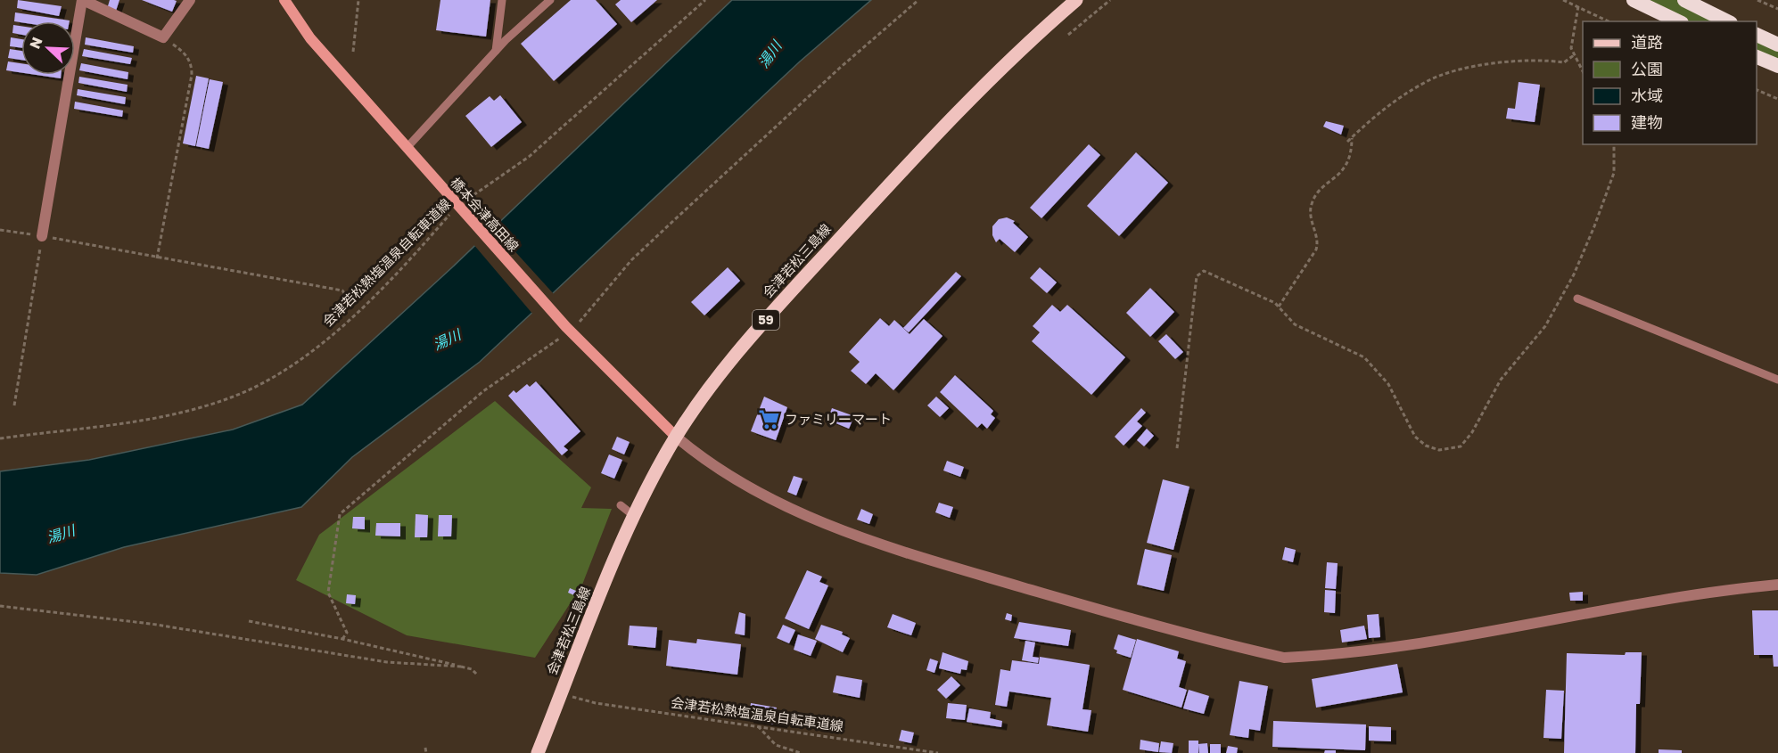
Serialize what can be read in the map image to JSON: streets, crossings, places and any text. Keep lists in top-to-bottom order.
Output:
{
  "streets": {
    "main road": ["橋本会津高田線", "会津若松三島線", "59"],
    "path": ["会津若松熱塩温泉自転車道線"]
  },
  "crossings": [
    ["橋本会津高田線", "会津若松三島線"],
    ["橋本会津高田線", "会津若松熱塩温泉自転車道線"]
  ],
  "water": ["湯川"],
  "places": {
    "supermarket": ["ファミリーマート"]
  },
  "legend": [
    "道路",
    "公園",
    "水域",
    "建物"
  ],
  "north": "top left"
}
